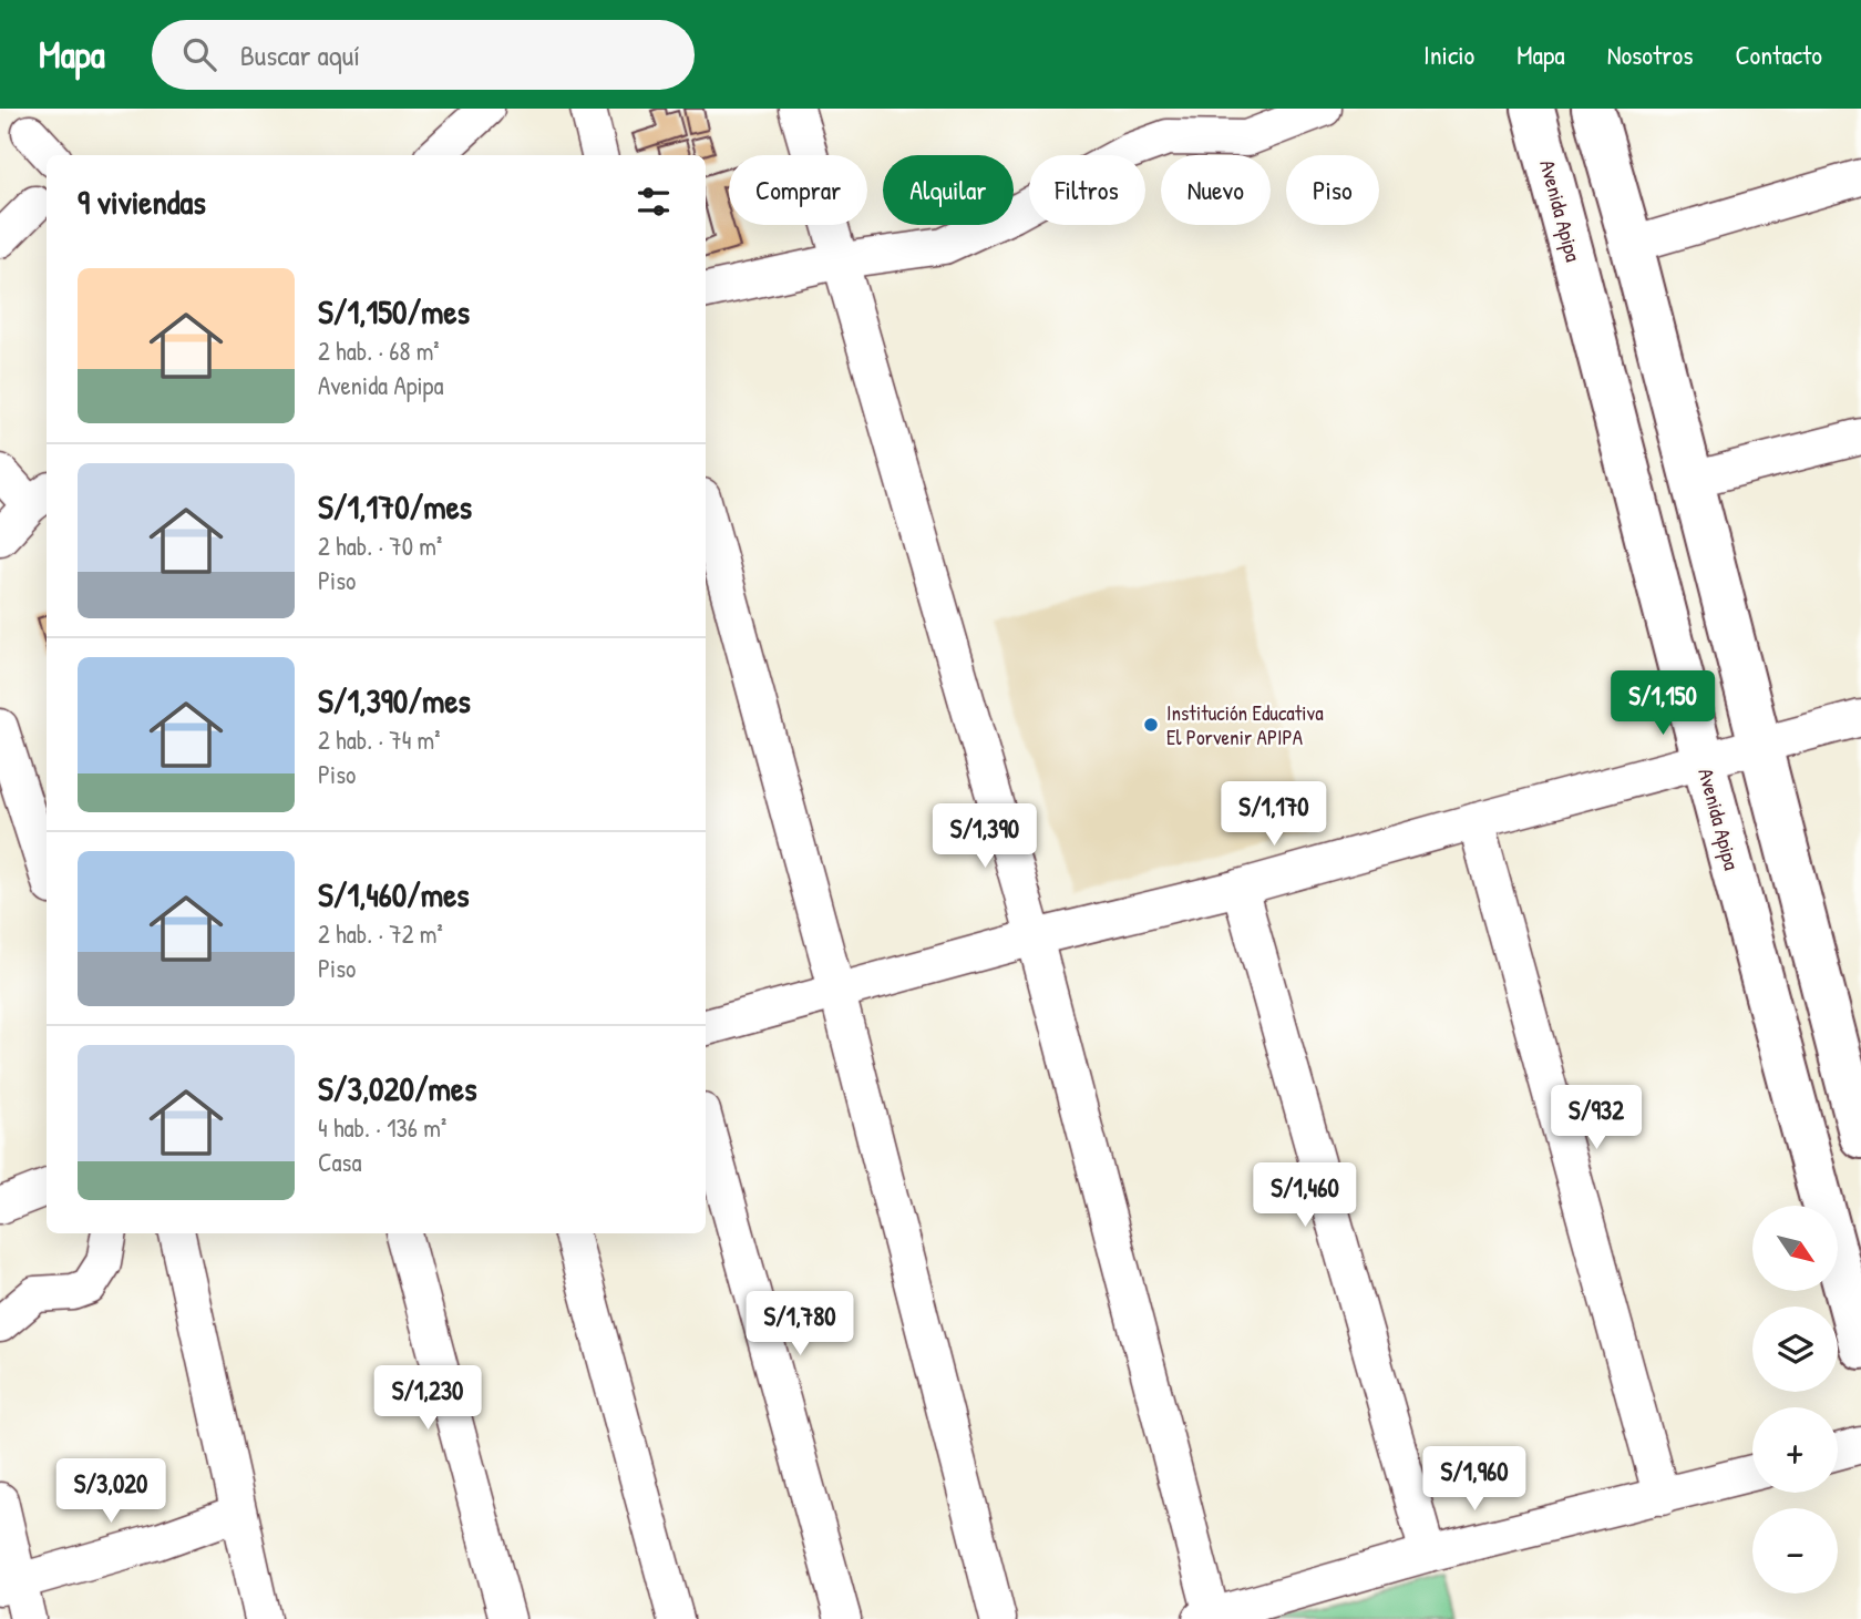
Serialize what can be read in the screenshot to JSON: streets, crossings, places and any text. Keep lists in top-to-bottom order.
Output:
{
  "streets": {
    "street": ["Avenida Apipa"]
  },
  "places": ["Institución Educativa El Porvenir APIPA"],
  "north": "bottom right",
  "page": {
    "header": "Mapa",
    "search": "Buscar aquí",
    "nav": [
      "Inicio",
      "Mapa",
      "Nosotros",
      "Contacto"
    ],
    "chip": [
      "Comprar",
      "Alquilar",
      "Filtros",
      "Nuevo",
      "Piso"
    ],
    "heading": "9 viviendas",
    "list": [
      {
        "name": "S/1,150/mes",
        "note": "2 hab. · 68 m² · Avenida Apipa"
      },
      {
        "name": "S/1,170/mes",
        "note": "2 hab. · 70 m² · Piso"
      },
      {
        "name": "S/1,390/mes",
        "note": "2 hab. · 74 m² · Piso"
      },
      {
        "name": "S/1,460/mes",
        "note": "2 hab. · 72 m² · Piso"
      },
      {
        "name": "S/3,020/mes",
        "note": "4 hab. · 136 m² · Casa"
      }
    ],
    "price": [
      "S/1,150",
      "S/1,170",
      "S/1,390",
      "S/932",
      "S/1,460",
      "S/1,780",
      "S/1,230",
      "S/1,960",
      "S/3,020"
    ],
    "map_buttons": ["+", "−"]
  }
}
